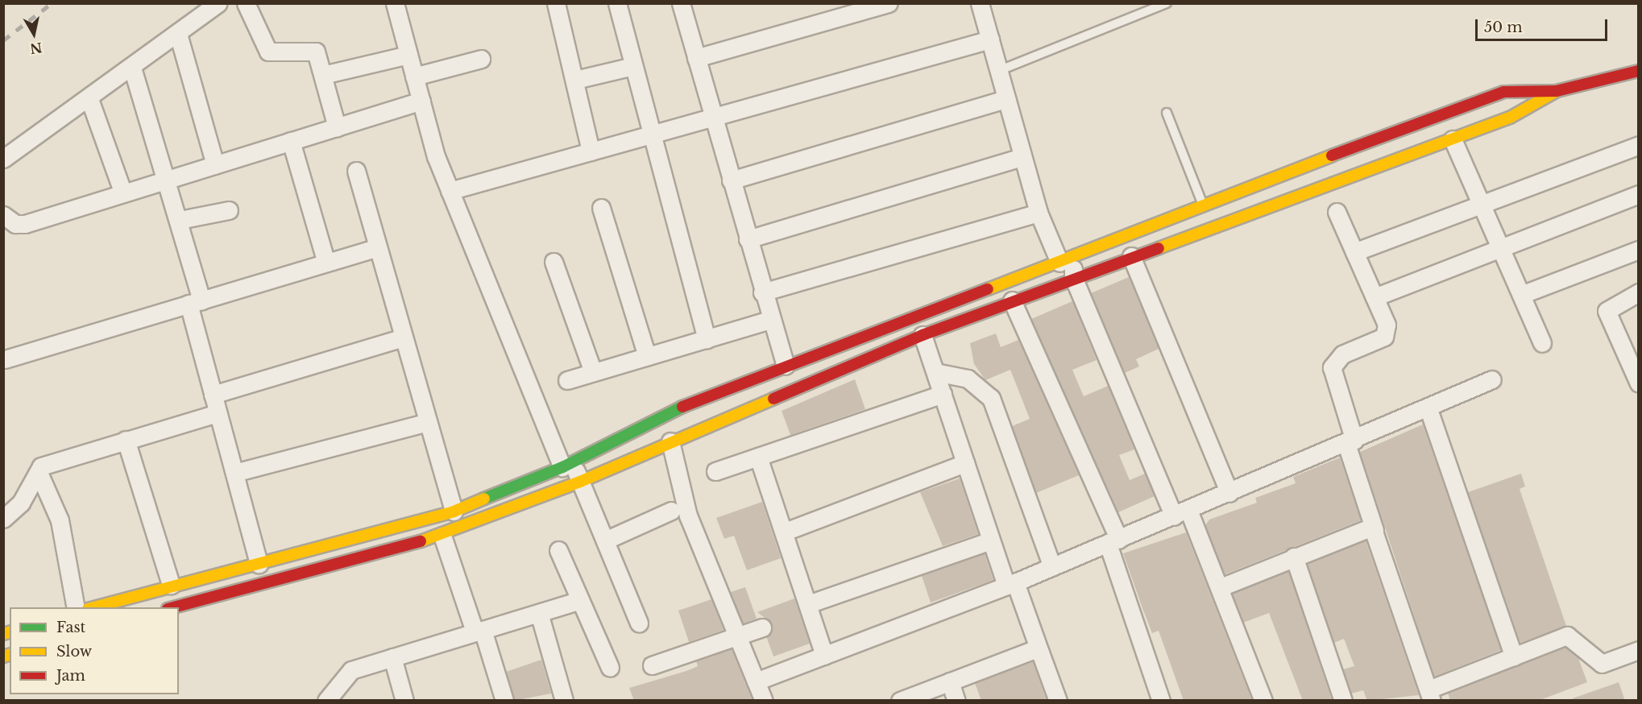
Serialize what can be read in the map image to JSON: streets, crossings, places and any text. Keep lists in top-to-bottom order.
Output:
{
  "legend": ["Fast", "Slow", "Jam"],
  "scale_bar": "50 m",
  "north": "bottom"
}
